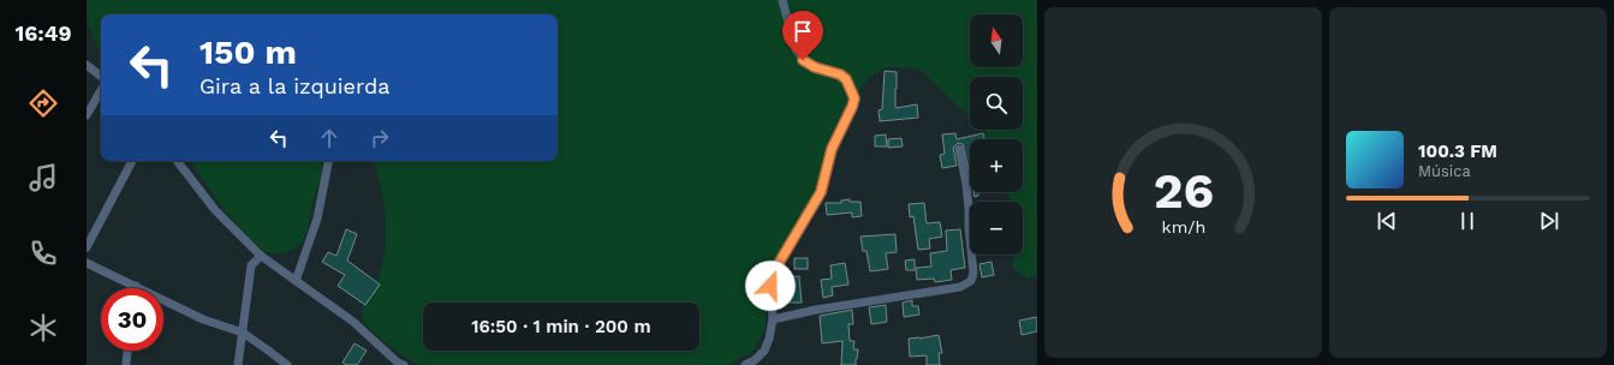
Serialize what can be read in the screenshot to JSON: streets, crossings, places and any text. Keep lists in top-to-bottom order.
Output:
{
  "north": "top",
  "page": {
    "tabs": "16:49",
    "map_buttons": ["+", "−"],
    "turn": ["150 m", "Gira a la izquierda"],
    "song": ["100.3 FM", "Música"],
    "limit": "30",
    "trip": "16:50 · 1 min · 200 m",
    "gauge": ["26", "km/h"]
  }
}
